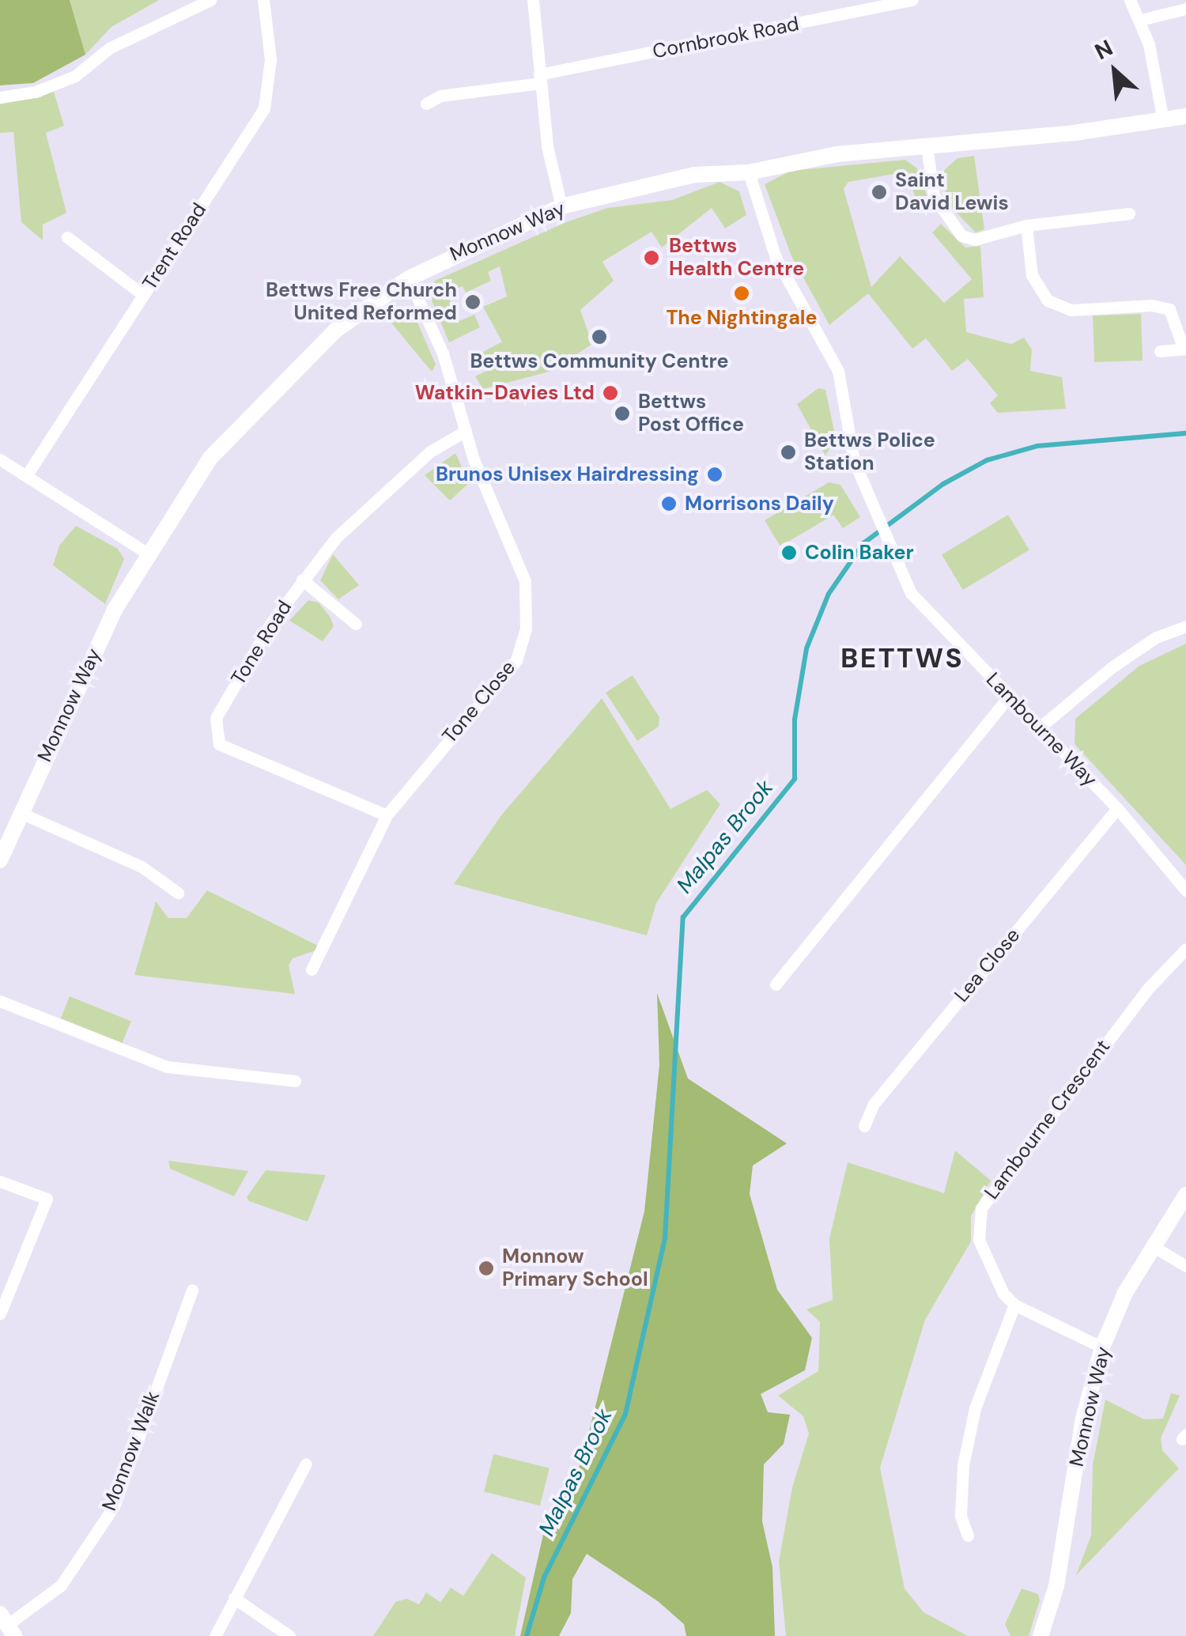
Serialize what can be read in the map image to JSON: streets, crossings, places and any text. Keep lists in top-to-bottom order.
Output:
{
  "streets": {
    "street": [
      "Cornbrook Road",
      "Monnow Way",
      "Trent Road",
      "Tone Road",
      "Tone Close",
      "Lambourne Way",
      "Lea Close",
      "Lambourne Crescent",
      "Monnow Walk"
    ]
  },
  "crossings": [
    ["Monnow Way", "Tone Close"],
    ["Monnow Way", "Lambourne Way"],
    ["Monnow Way", "Lambourne Crescent"],
    ["Tone Road", "Tone Close"],
    ["Lambourne Way", "Lea Close"]
  ],
  "districts": ["BETTWS"],
  "water": ["Malpas Brook"],
  "places": [
    "Saint David Lewis",
    "Bettws Health Centre",
    "The Nightingale",
    "Bettws Free Church United Reformed",
    "Bettws Community Centre",
    "Watkin-Davies Ltd",
    "Bettws Post Office",
    "Bettws Police Station",
    "Brunos Unisex Hairdressing",
    "Morrisons Daily",
    "Colin Baker",
    "Monnow Primary School"
  ],
  "north": "top left"
}
